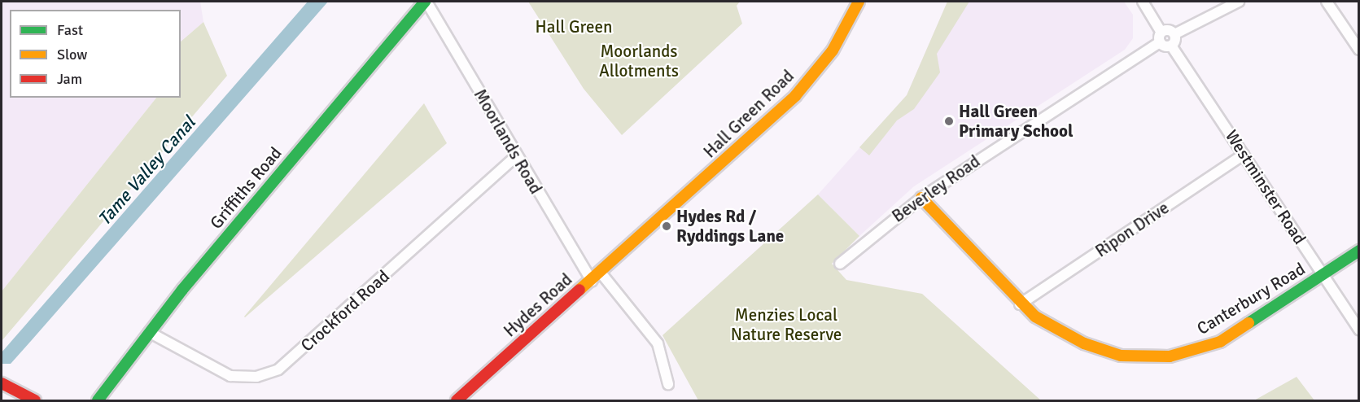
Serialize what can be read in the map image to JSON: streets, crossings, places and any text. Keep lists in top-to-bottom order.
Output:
{
  "streets": {
    "street": [
      "Hall Green Road",
      "Moorlands Road",
      "Westminster Road",
      "Griffiths Road",
      "Beverley Road",
      "Ripon Drive",
      "Canterbury Road",
      "Hydes Road",
      "Crockford Road"
    ]
  },
  "crossings": [
    ["Hall Green Road", "Hydes Road"],
    ["Moorlands Road", "Griffiths Road"],
    ["Moorlands Road", "Hydes Road"],
    ["Moorlands Road", "Crockford Road"],
    ["Westminster Road", "Ripon Drive"],
    ["Westminster Road", "Canterbury Road"],
    ["Griffiths Road", "Crockford Road"],
    ["Beverley Road", "Canterbury Road"],
    ["Ripon Drive", "Canterbury Road"]
  ],
  "water": ["Tame Valley Canal"],
  "parks": ["Hall Green", "Moorlands Allotments", "Menzies Local Nature Reserve"],
  "places": ["Hall Green Primary School", "Hydes Rd / Ryddings Lane"],
  "legend": ["Fast", "Slow", "Jam"]
}
